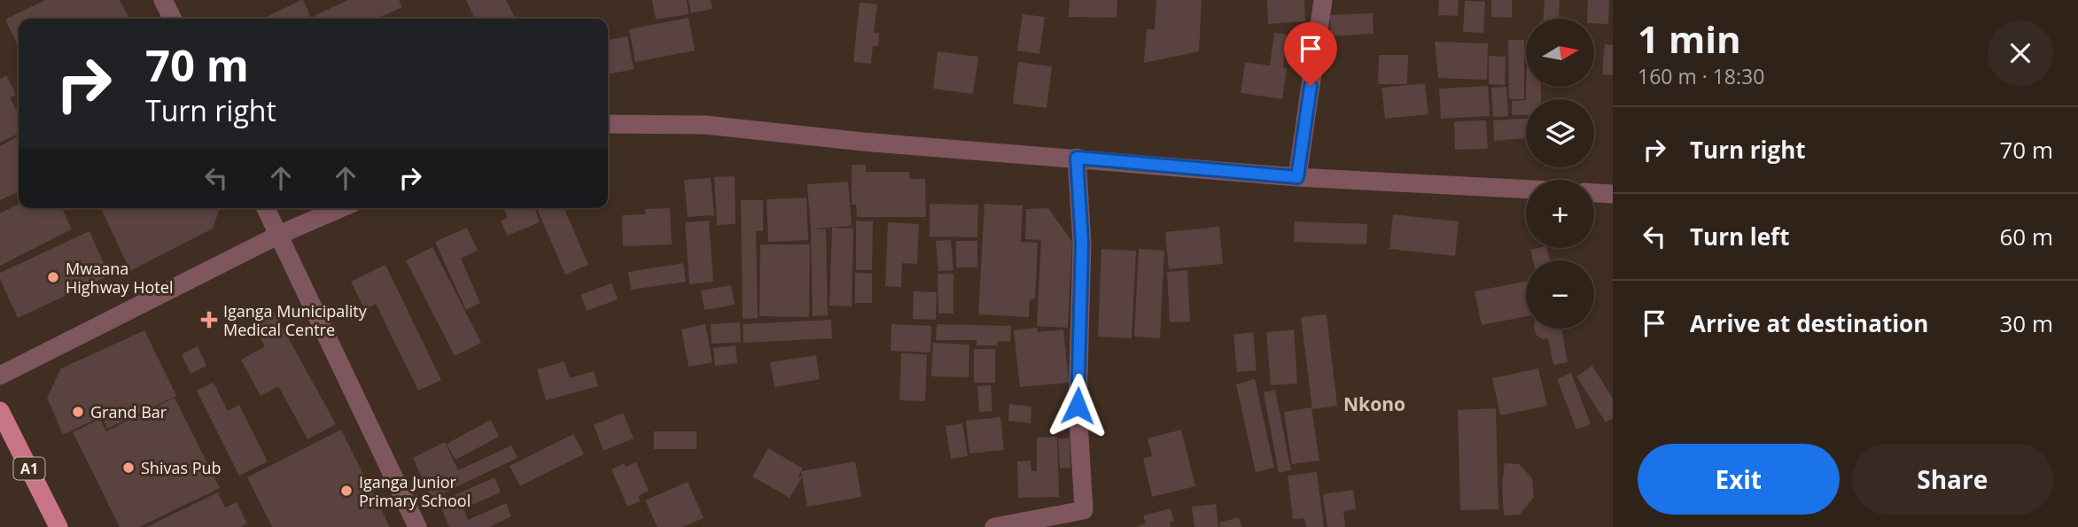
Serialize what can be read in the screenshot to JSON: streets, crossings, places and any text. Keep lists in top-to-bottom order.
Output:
{
  "streets": {
    "main road": ["A1"]
  },
  "districts": ["Nkono"],
  "places": {
    "other": [
      "Mwaana Highway Hotel",
      "Grand Bar",
      "Shivas Pub",
      "Iganga Junior Primary School"
    ],
    "health": ["Iganga Municipality Medical Centre"]
  },
  "north": "right",
  "page": {
    "heading": ["1 min", "160 m · 18:30"],
    "map_buttons": ["+", "−"],
    "turn": ["70 m", "Turn right"],
    "list": [
      {
        "name": "Turn right",
        "value": "70 m"
      },
      {
        "name": "Turn left",
        "value": "60 m"
      },
      {
        "name": "Arrive at destination",
        "value": "30 m"
      }
    ],
    "buttons": ["Exit", "Share"]
  }
}
